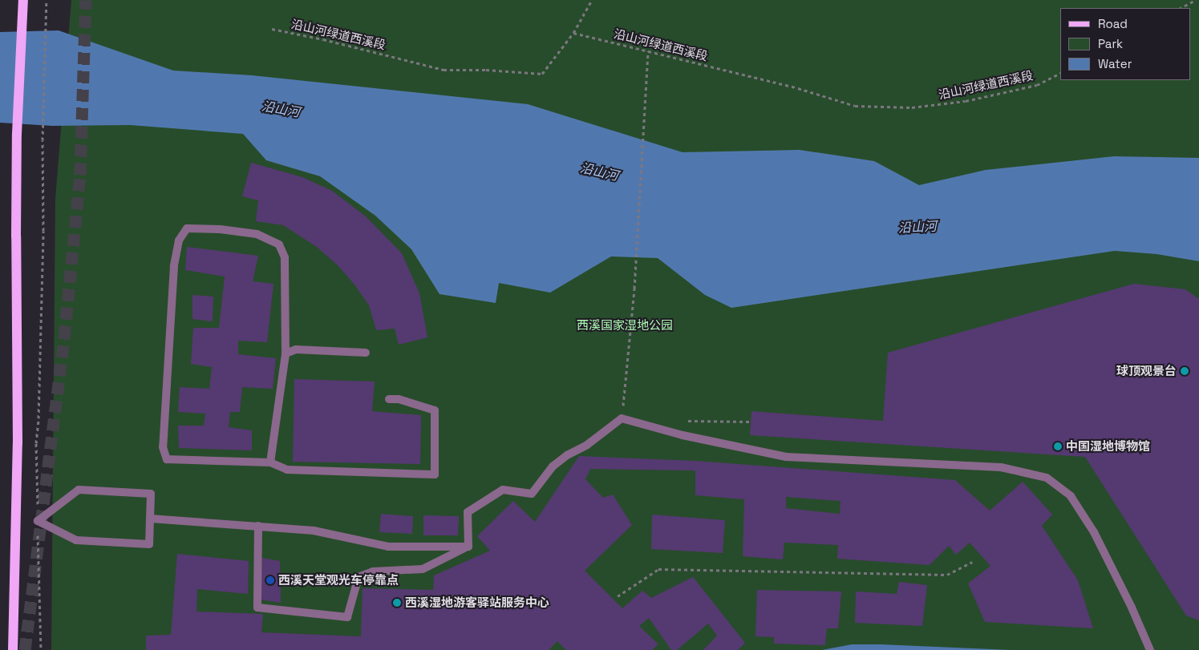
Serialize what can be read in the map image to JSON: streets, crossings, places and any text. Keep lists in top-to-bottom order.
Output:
{
  "streets": {
    "path": ["沿山河绿道西溪段"]
  },
  "water": ["沿山河"],
  "parks": ["西溪国家湿地公园"],
  "places": [
    "球顶观景台",
    "中国湿地博物馆",
    "西溪天堂观光车停靠点",
    "西溪湿地游客驿站服务中心"
  ],
  "legend": ["Road", "Park", "Water"]
}
